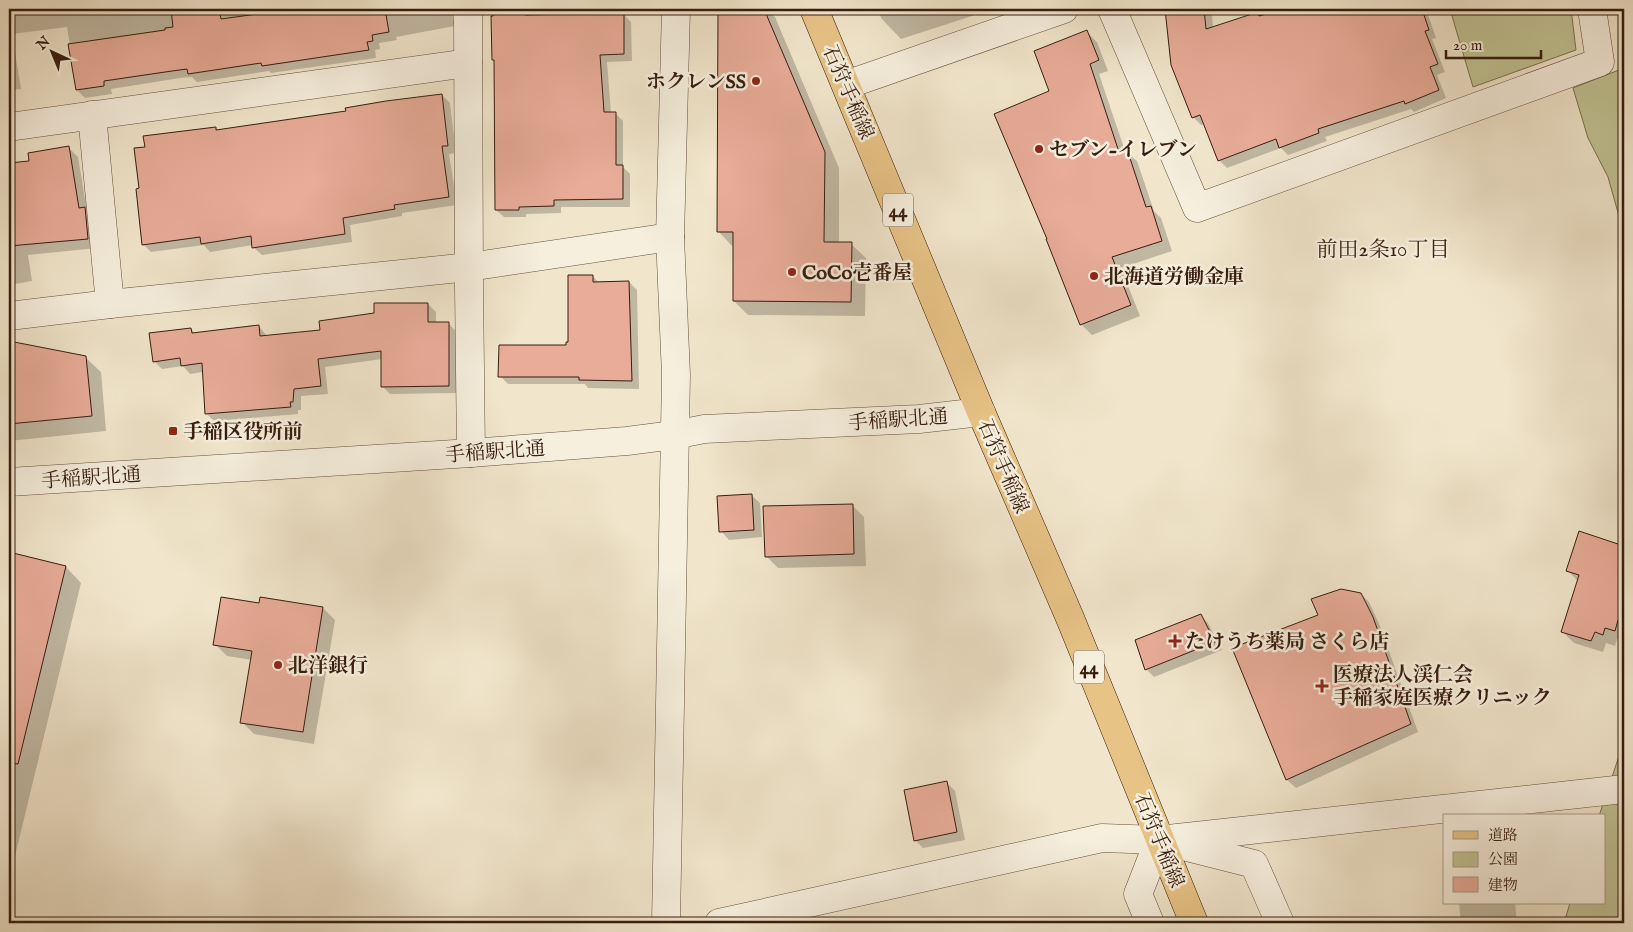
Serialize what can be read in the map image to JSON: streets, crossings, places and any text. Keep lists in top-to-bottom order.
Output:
{
  "streets": {
    "main road": ["石狩手稲線", "44"],
    "street": ["手稲駅北通"]
  },
  "crossings": [
    ["石狩手稲線", "手稲駅北通"]
  ],
  "districts": ["前田2条10丁目"],
  "places": {
    "other": [
      "ホクレンSS",
      "セブン-イレブン",
      "CoCo壱番屋",
      "北海道労働金庫",
      "北洋銀行"
    ],
    "transit": ["手稲区役所前"],
    "health": ["たけうち薬局 さくら店", "医療法人渓仁会 手稲家庭医療クリニック"]
  },
  "legend": ["道路", "公園", "建物"],
  "scale_bar": "20 m",
  "north": "top left"
}
